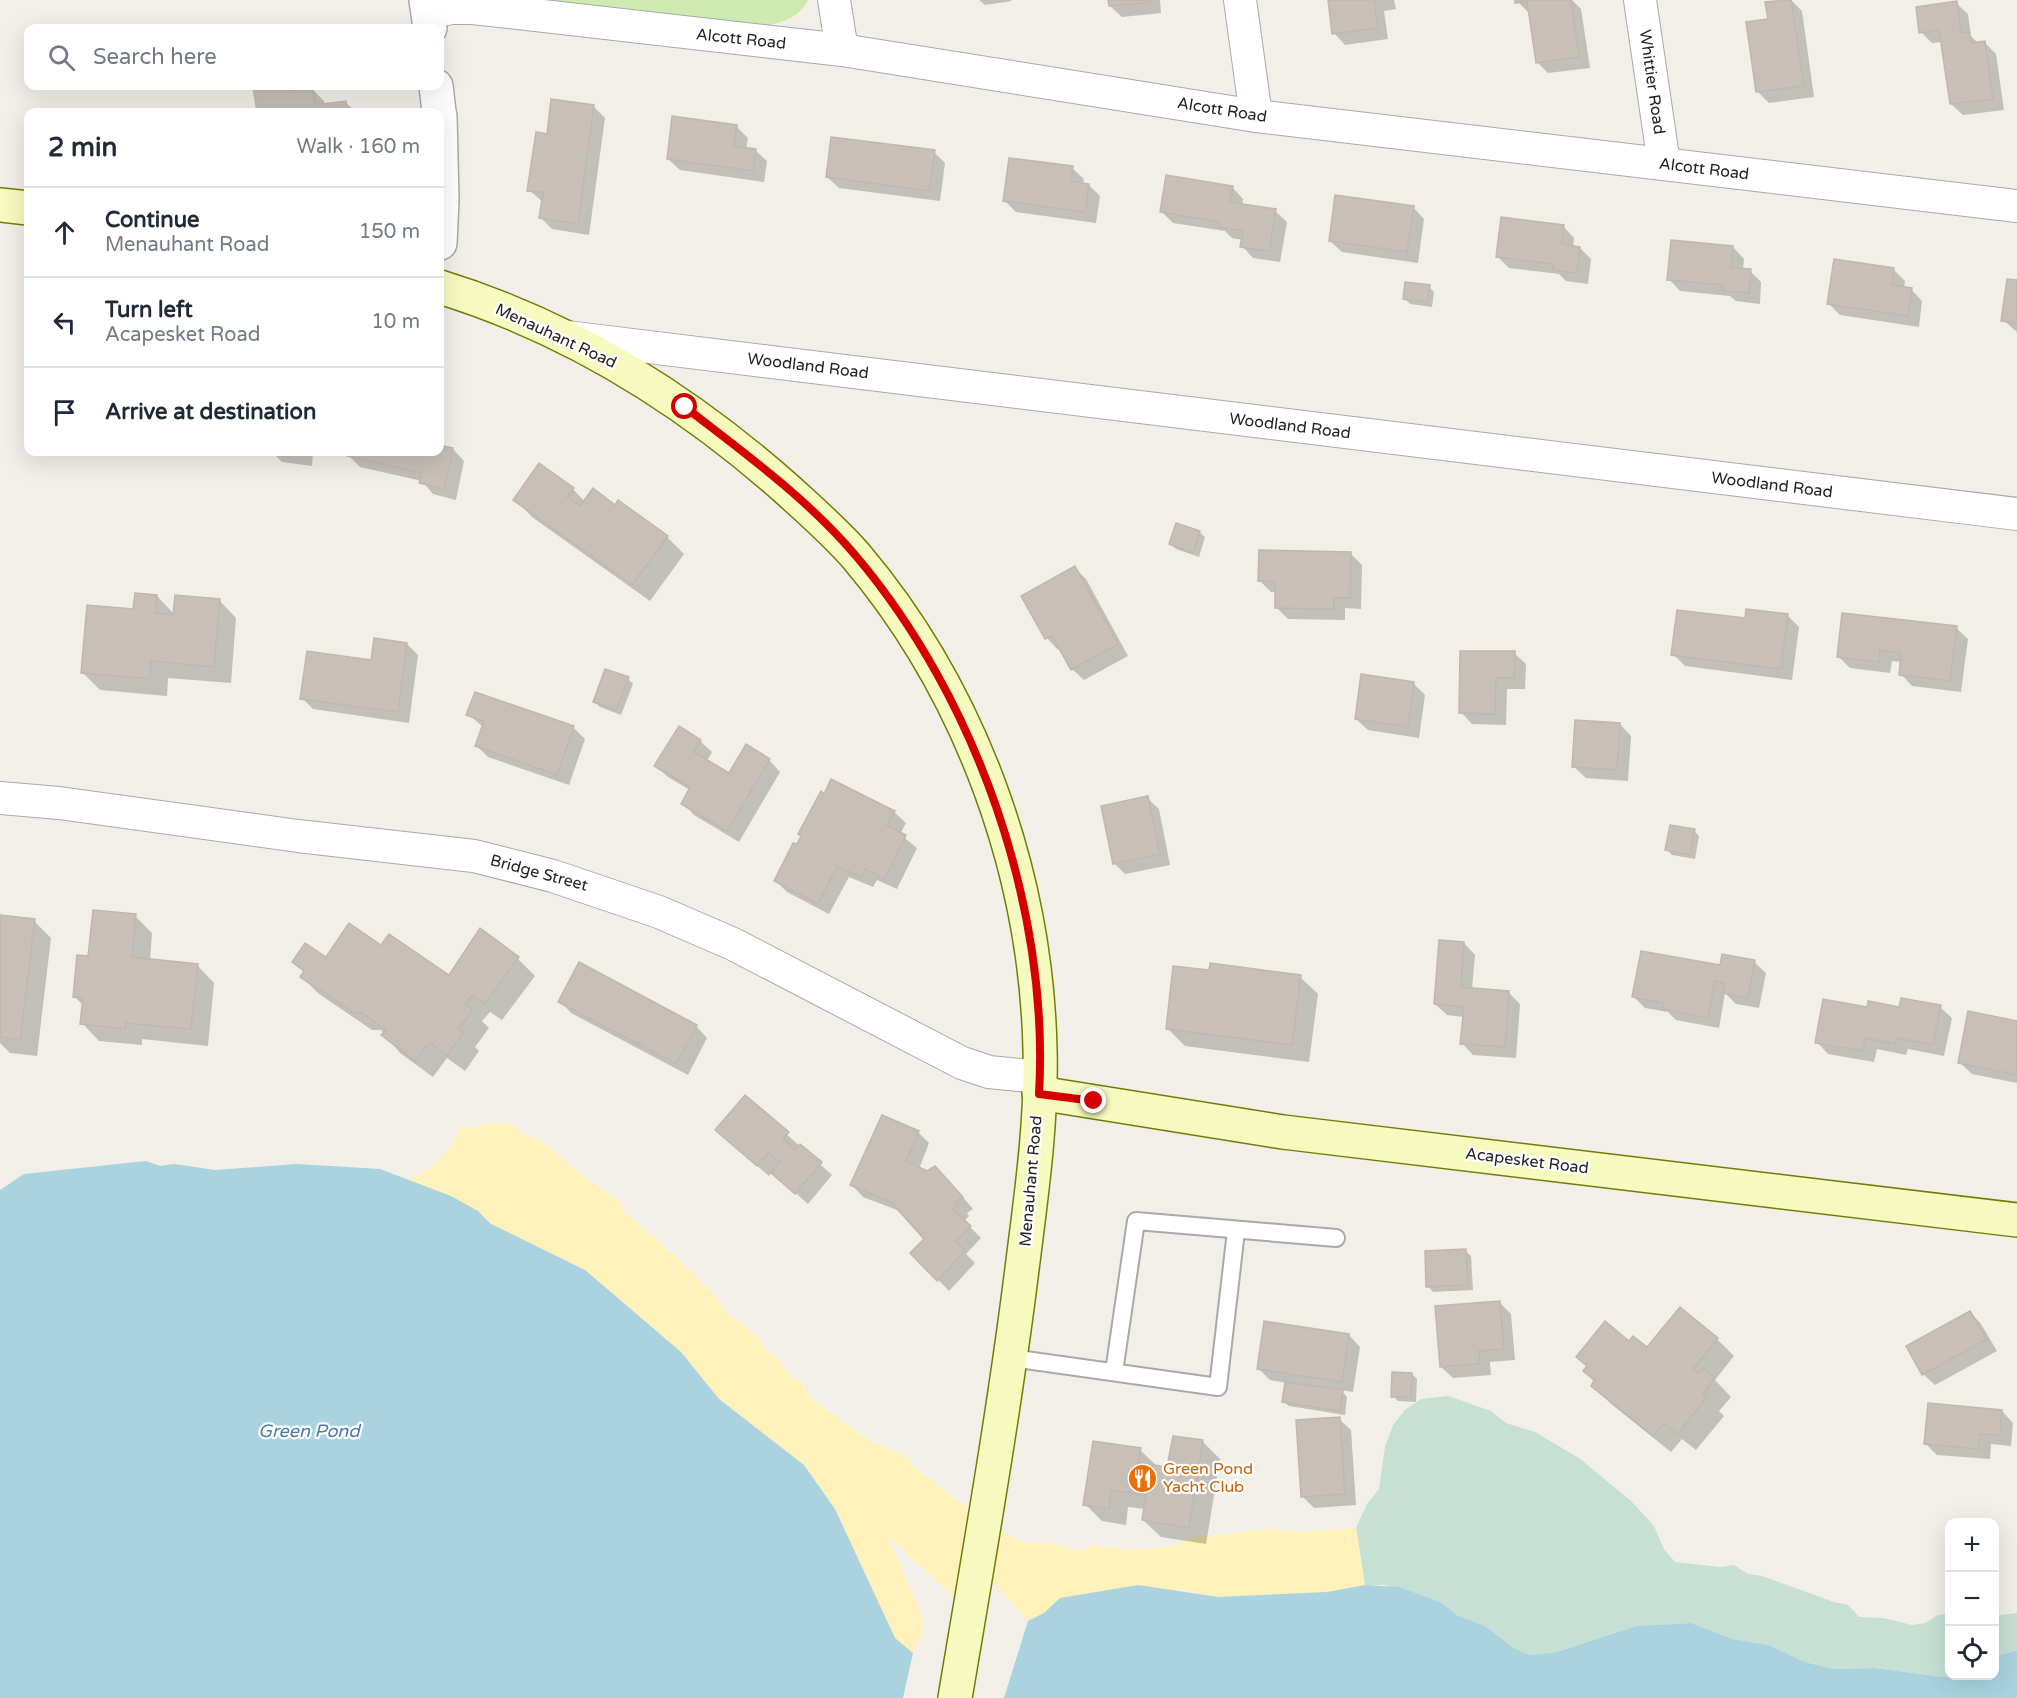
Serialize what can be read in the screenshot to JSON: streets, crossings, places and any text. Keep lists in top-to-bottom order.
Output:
{
  "streets": {
    "main road": ["Menauhant Road", "Acapesket Road"],
    "street": [
      "Alcott Road",
      "Whittier Road",
      "Woodland Road",
      "Bridge Street"
    ]
  },
  "crossings": [
    ["Alcott Road", "Whittier Road"],
    ["Menauhant Road", "Woodland Road"],
    ["Menauhant Road", "Bridge Street"],
    ["Menauhant Road", "Acapesket Road"],
    ["Bridge Street", "Acapesket Road"]
  ],
  "water": ["Green Pond"],
  "places": {
    "restaurant": ["Green Pond Yacht Club"]
  },
  "page": {
    "search": "Search here",
    "heading": ["2 min", "Walk · 160 m"],
    "list": [
      ["Continue", "Menauhant Road", "150 m"],
      ["Turn left", "Acapesket Road", "10 m"],
      "Arrive at destination"
    ],
    "map_buttons": ["+", "−"]
  }
}
